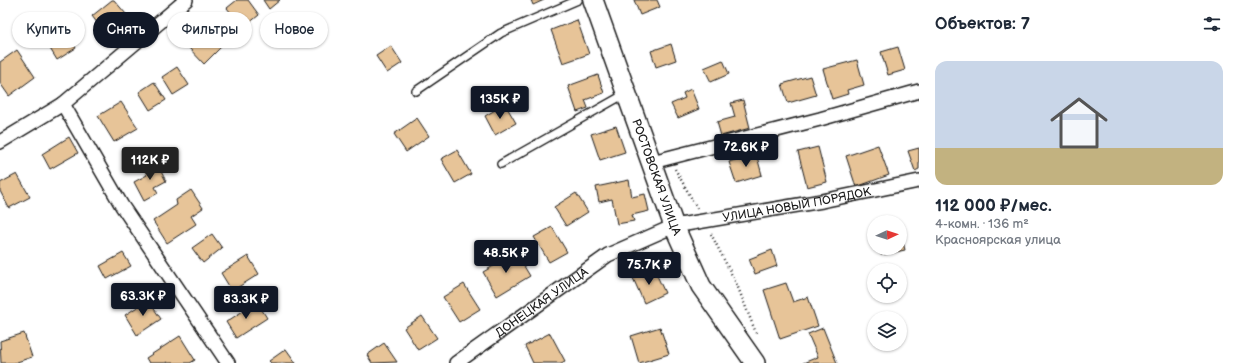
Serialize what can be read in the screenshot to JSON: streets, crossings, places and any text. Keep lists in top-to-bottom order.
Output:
{
  "streets": {
    "street": ["РОСТОВСКАЯ УЛИЦА", "УЛИЦА НОВЫЙ ПОРЯДОК", "ДОНЕЦКАЯ УЛИЦА"]
  },
  "crossings": [
    ["РОСТОВСКАЯ УЛИЦА", "УЛИЦА НОВЫЙ ПОРЯДОК"],
    ["РОСТОВСКАЯ УЛИЦА", "ДОНЕЦКАЯ УЛИЦА"],
    ["УЛИЦА НОВЫЙ ПОРЯДОК", "ДОНЕЦКАЯ УЛИЦА"]
  ],
  "north": "right",
  "page": {
    "heading": "Объектов: 7",
    "chip": [
      "Купить",
      "Снять",
      "Фильтры",
      "Новое"
    ],
    "list": [
      {
        "name": "112 000 ₽/мес.",
        "note": "4-комн. · 136 m² · Красноярская улица"
      }
    ],
    "price": [
      "135K ₽",
      "72.6K ₽",
      "112K ₽",
      "48.5K ₽",
      "75.7K ₽",
      "63.3K ₽",
      "83.3K ₽"
    ]
  }
}
